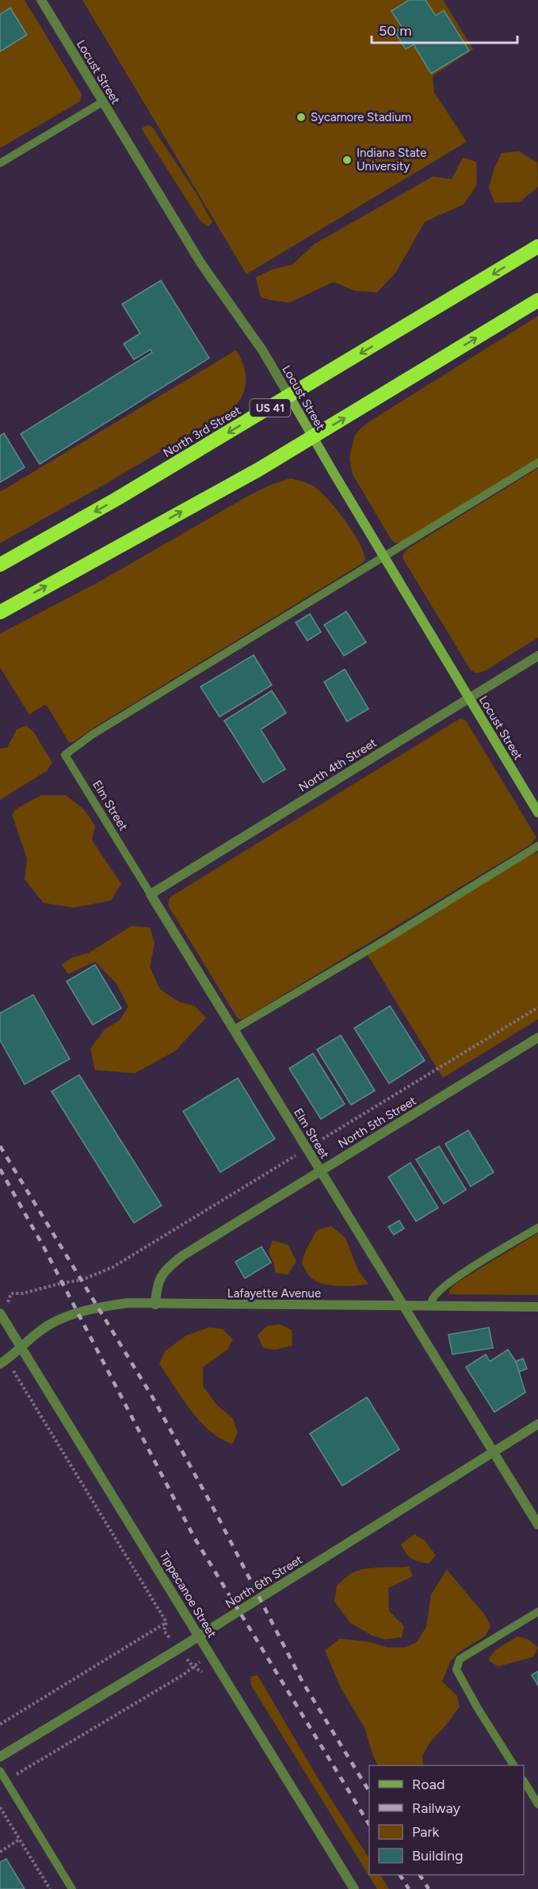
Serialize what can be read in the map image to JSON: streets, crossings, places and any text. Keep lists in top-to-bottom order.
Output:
{
  "streets": {
    "highway": ["US 41", "North 3rd Street"],
    "street": [
      "Locust Street",
      "North 4th Street",
      "Elm Street",
      "North 5th Street",
      "Lafayette Avenue",
      "North 6th Street",
      "Tippecanoe Street"
    ]
  },
  "crossings": [
    ["Locust Street", "North 3rd Street"],
    ["Locust Street", "North 4th Street"],
    ["Locust Street", "Elm Street"],
    ["North 4th Street", "Elm Street"],
    ["Elm Street", "North 5th Street"],
    ["Elm Street", "Lafayette Avenue"],
    ["Elm Street", "North 6th Street"],
    ["North 5th Street", "Lafayette Avenue"],
    ["Lafayette Avenue", "Tippecanoe Street"],
    ["North 6th Street", "Tippecanoe Street"]
  ],
  "places": ["Sycamore Stadium", "Indiana State University"],
  "legend": [
    "Road",
    "Railway",
    "Park",
    "Building"
  ],
  "scale_bar": "50 m"
}
